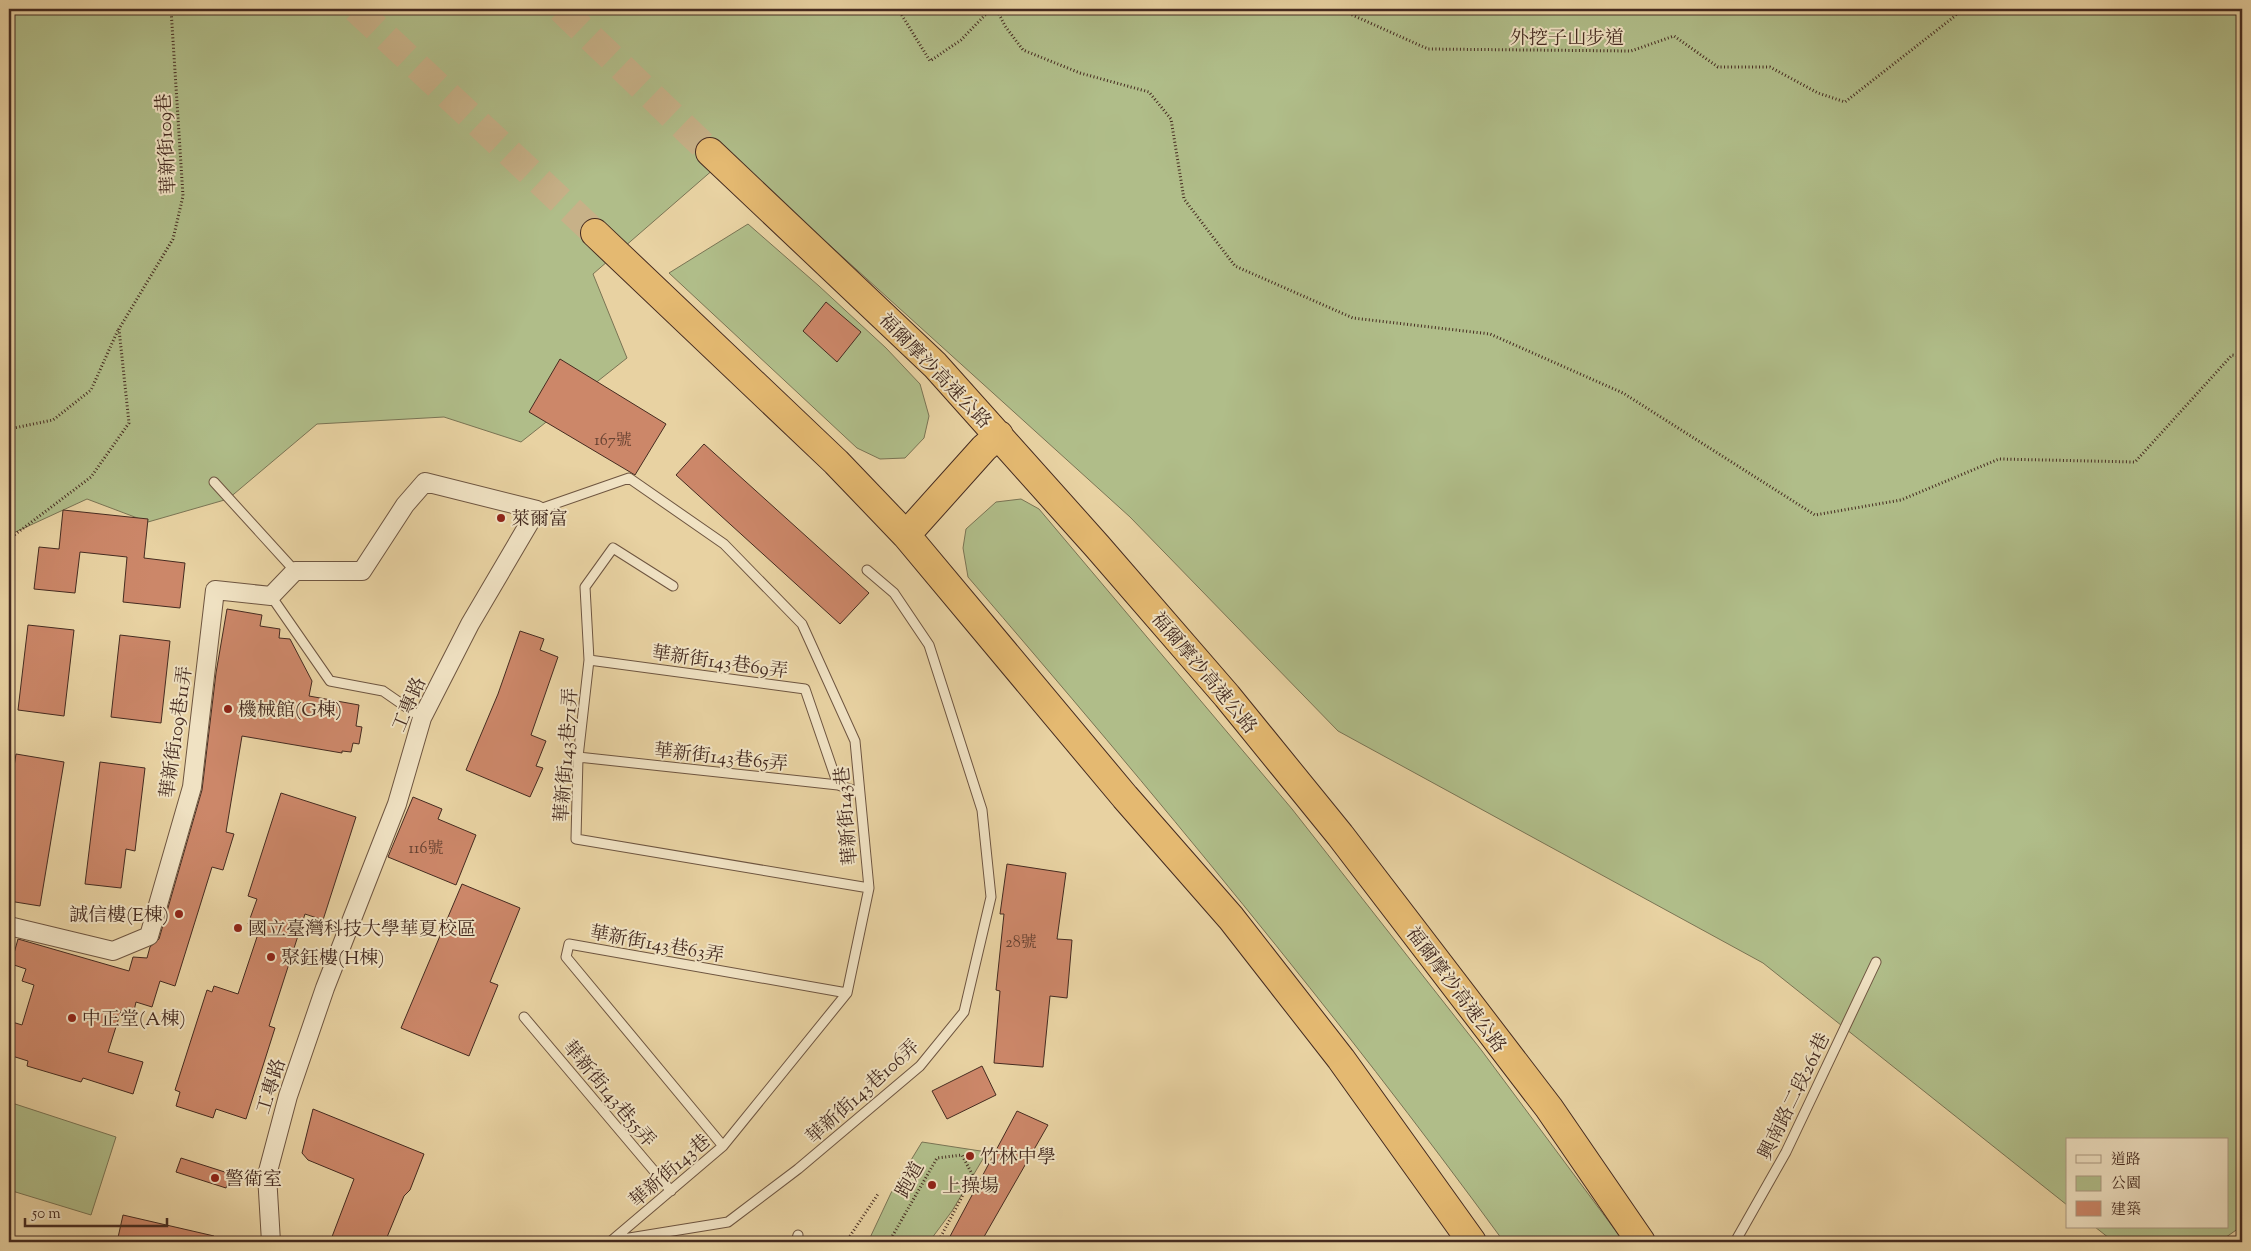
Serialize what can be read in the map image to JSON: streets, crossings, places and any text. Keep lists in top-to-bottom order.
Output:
{
  "streets": {
    "highway": ["福爾摩沙高速公路"],
    "street": ["工專路", "華新街109巷11弄"],
    "lane": [
      "華新街143巷69弄",
      "華新街143巷71弄",
      "華新街143巷65弄",
      "華新街143巷",
      "華新街143巷63弄",
      "華新街143巷106弄",
      "華新街143巷55弄",
      "興南路二段261巷"
    ],
    "path": ["外挖子山步道", "華新街109巷", "跑道"]
  },
  "crossings": [
    ["華新街143巷69弄", "華新街143巷71弄"],
    ["華新街143巷69弄", "華新街143巷65弄"],
    ["工專路", "華新街143巷"],
    ["華新街143巷71弄", "華新街143巷65弄"],
    ["華新街143巷71弄", "華新街143巷"],
    ["華新街143巷65弄", "華新街143巷"],
    ["華新街143巷", "華新街143巷63弄"],
    ["華新街143巷", "華新街143巷106弄"],
    ["華新街143巷", "華新街143巷55弄"]
  ],
  "places": [
    "萊爾富",
    "機械館(G棟)",
    "誠信樓(E棟)",
    "國立臺灣科技大學華夏校區",
    "聚鈺樓(H棟)",
    "中正堂(A棟)",
    "竹林中學",
    "警衛室",
    "上操場"
  ],
  "house_numbers": ["167號", "116號", "28號"],
  "legend": ["道路", "公園", "建築"],
  "scale_bar": "50 m"
}
